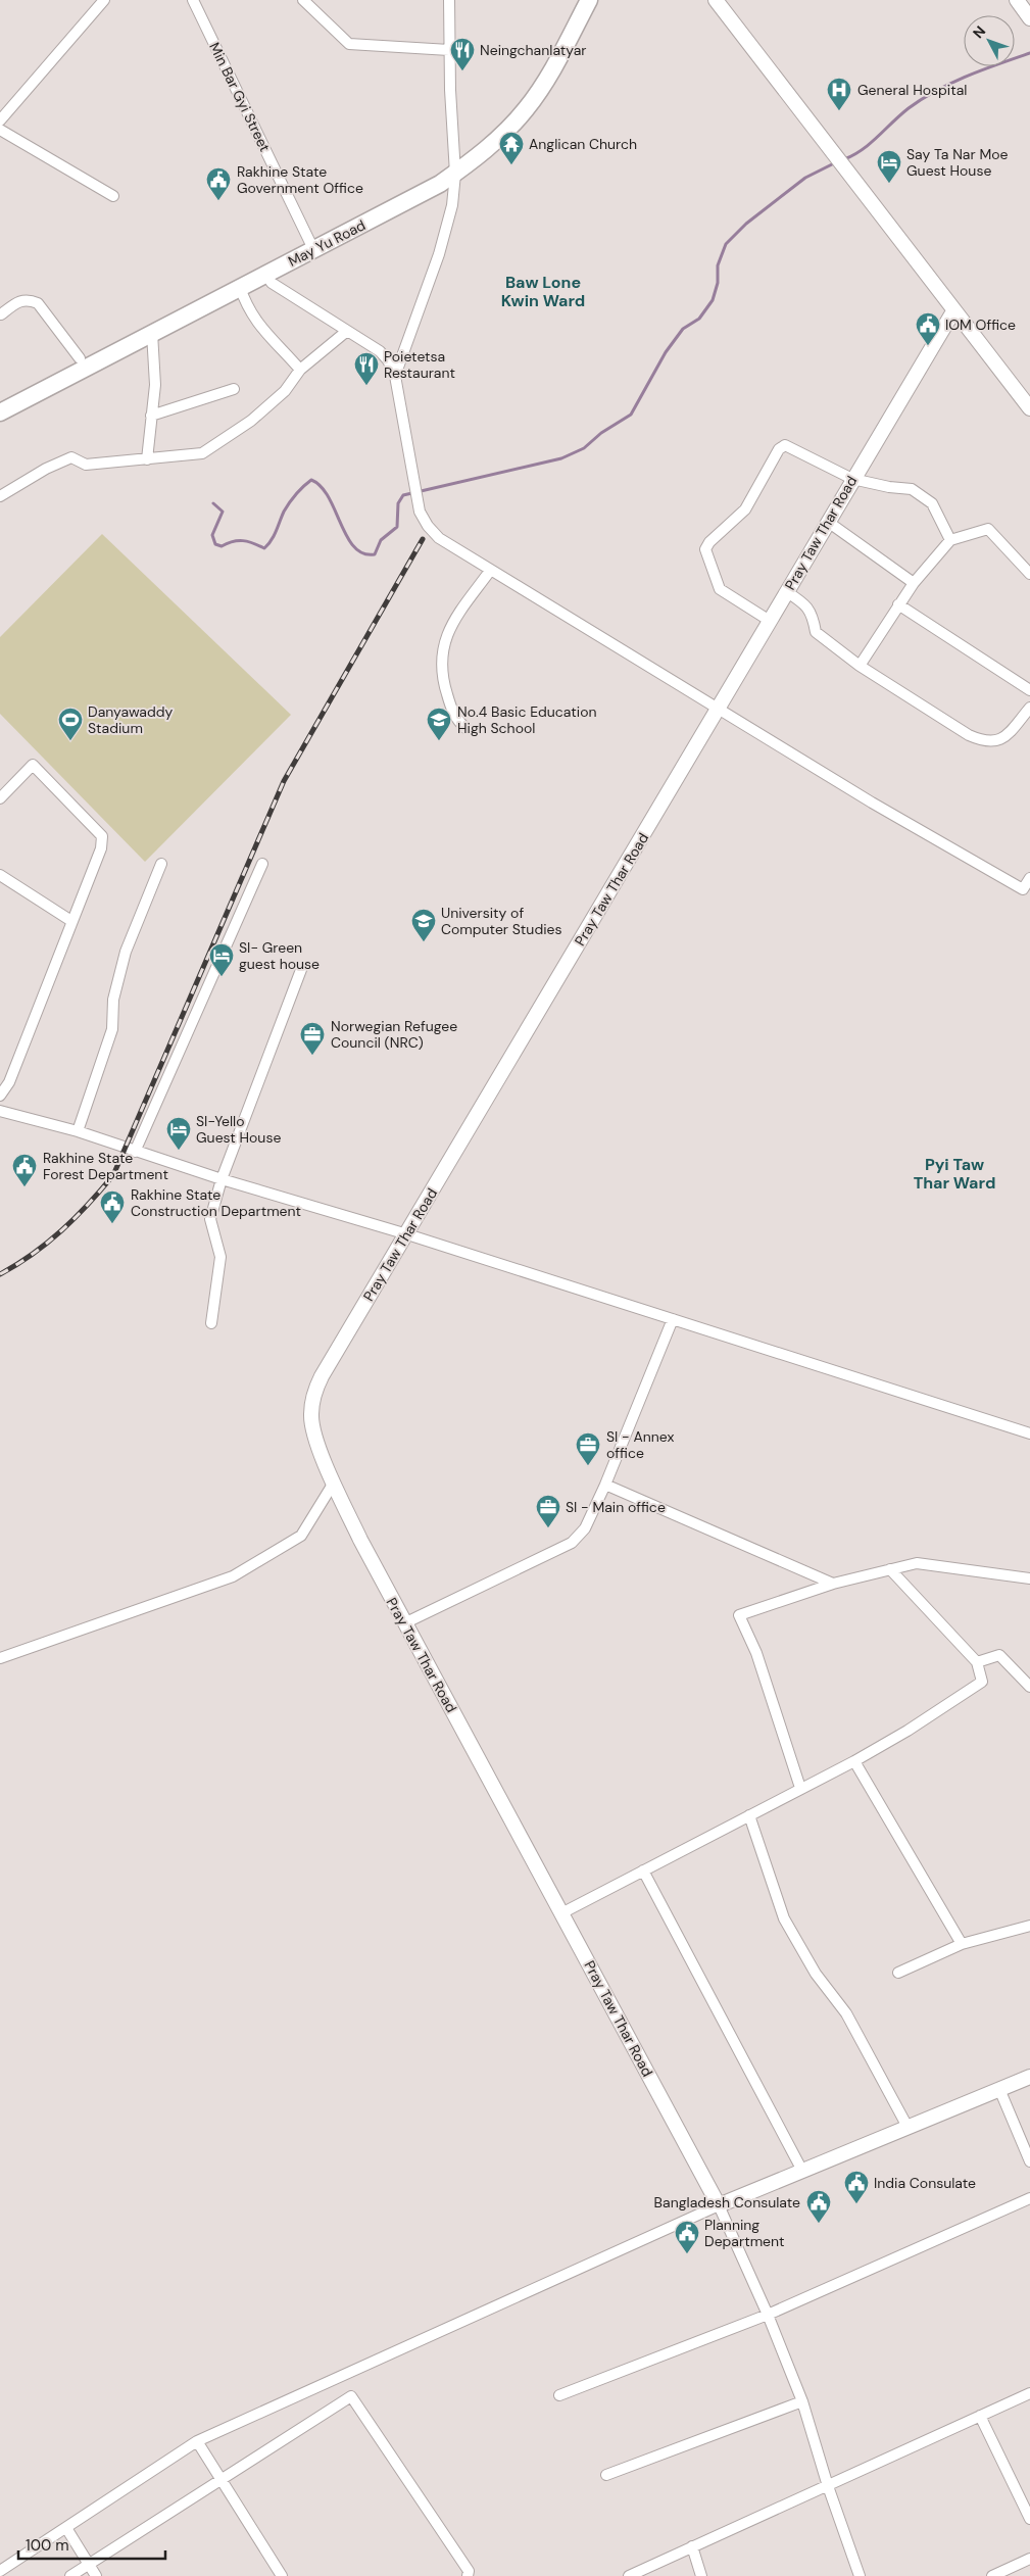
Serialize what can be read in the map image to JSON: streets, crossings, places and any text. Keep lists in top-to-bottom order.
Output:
{
  "streets": {
    "main road": ["May Yu Road"],
    "street": ["Min Bar Gyi Street", "Pray Taw Thar Road"]
  },
  "crossings": [
    ["Min Bar Gyi Street", "May Yu Road"]
  ],
  "districts": ["Baw Lone Kwin Ward", "Pyi Taw Thar Ward"],
  "places": {
    "restaurant": ["Neingchanlatyar", "Poietetsa Restaurant"],
    "hospital": ["General Hospital"],
    "temple": ["Anglican Church"],
    "hotel": ["Say Ta Nar Moe Guest House", "SI- Green guest house", "SI-Yello Guest House"],
    "public building": [
      "Rakhine State Government Office",
      "IOM Office",
      "Rakhine State Forest Department",
      "Rakhine State Construction Department",
      "India Consulate",
      "Bangladesh Consulate",
      "Planning Department"
    ],
    "sports": ["Danyawaddy Stadium"],
    "school or university": ["No.4 Basic Education High School", "University of Computer Studies"],
    "office": ["Norwegian Refugee Council (NRC)", "SI - Annex office", "SI - Main office"]
  },
  "scale_bar": "100 m",
  "north": "top left"
}
